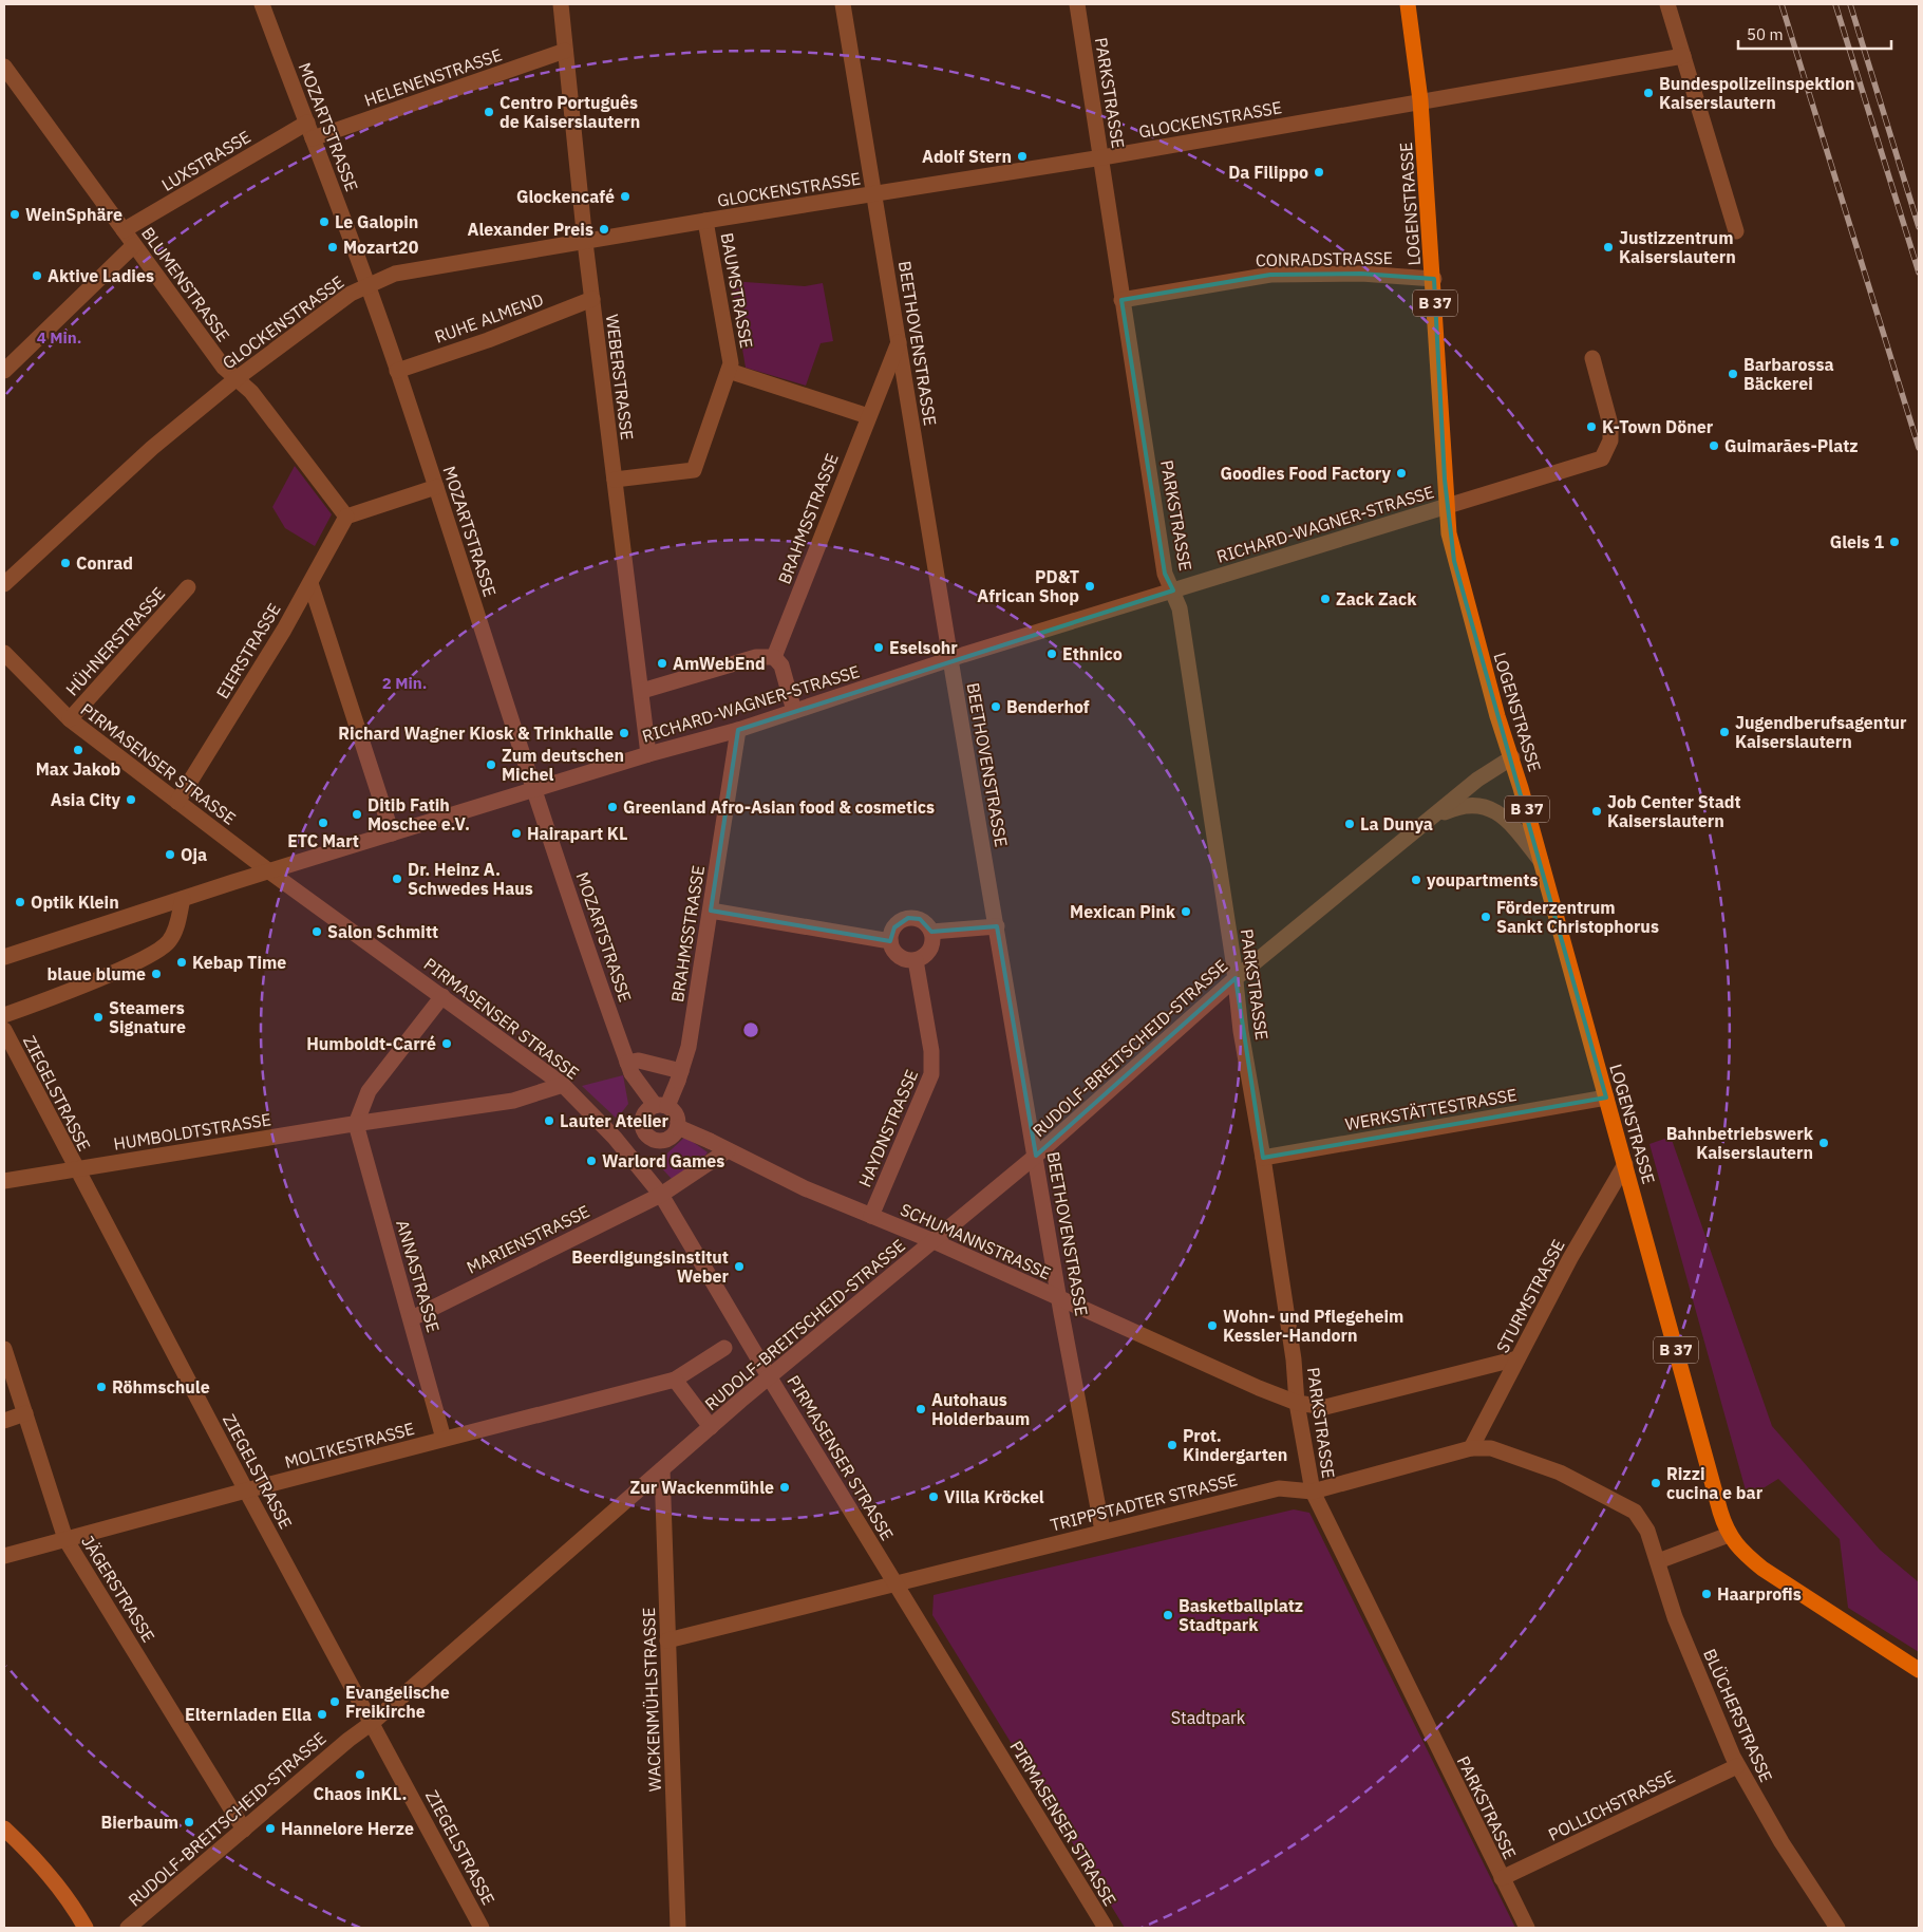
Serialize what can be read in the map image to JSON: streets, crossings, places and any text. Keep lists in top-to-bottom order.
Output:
{
  "streets": {
    "main road": ["LOGENSTRASSE", "B 37"],
    "street": [
      "HELENENSTRASSE",
      "PARKSTRASSE",
      "GLOCKENSTRASSE",
      "MOZARTSTRASSE",
      "LUXSTRASSE",
      "CONRADSTRASSE",
      "BLUMENSTRASSE",
      "BAUMSTRASSE",
      "RUHE ALMEND",
      "BEETHOVENSTRASSE",
      "WEBERSTRASSE",
      "BRAHMSSTRASSE",
      "RICHARD-WAGNER-STRASSE",
      "HÜHNERSTRASSE",
      "EIERSTRASSE",
      "PIRMASENSER STRASSE",
      "RUDOLF-BREITSCHEID-STRASSE",
      "ZIEGELSTRASSE",
      "WERKSTÄTTESTRASSE",
      "HAYDNSTRASSE",
      "HUMBOLDTSTRASSE",
      "MARIENSTRASSE",
      "SCHUMANNSTRASSE",
      "ANNASTRASSE",
      "STURMSTRASSE",
      "MOLTKESTRASSE",
      "TRIPPSTADTER STRASSE",
      "JÄGERSTRASSE",
      "WACKENMÜHLSTRASSE",
      "BLÜCHERSTRASSE",
      "POLLICHSTRASSE"
    ]
  },
  "crossings": [
    ["HELENENSTRASSE", "MOZARTSTRASSE"],
    ["HELENENSTRASSE", "WEBERSTRASSE"],
    ["PARKSTRASSE", "GLOCKENSTRASSE"],
    ["PARKSTRASSE", "CONRADSTRASSE"],
    ["PARKSTRASSE", "RICHARD-WAGNER-STRASSE"],
    ["PARKSTRASSE", "RUDOLF-BREITSCHEID-STRASSE"],
    ["PARKSTRASSE", "WERKSTÄTTESTRASSE"],
    ["PARKSTRASSE", "SCHUMANNSTRASSE"],
    ["PARKSTRASSE", "TRIPPSTADTER STRASSE"],
    ["PARKSTRASSE", "POLLICHSTRASSE"],
    ["GLOCKENSTRASSE", "MOZARTSTRASSE"],
    ["GLOCKENSTRASSE", "LOGENSTRASSE"],
    ["GLOCKENSTRASSE", "BLUMENSTRASSE"],
    ["GLOCKENSTRASSE", "BAUMSTRASSE"],
    ["GLOCKENSTRASSE", "BEETHOVENSTRASSE"],
    ["GLOCKENSTRASSE", "WEBERSTRASSE"],
    ["MOZARTSTRASSE", "LUXSTRASSE"],
    ["MOZARTSTRASSE", "RUHE ALMEND"],
    ["MOZARTSTRASSE", "BRAHMSSTRASSE"],
    ["MOZARTSTRASSE", "RICHARD-WAGNER-STRASSE"],
    ["MOZARTSTRASSE", "SCHUMANNSTRASSE"],
    ["LUXSTRASSE", "BLUMENSTRASSE"],
    ["LOGENSTRASSE", "CONRADSTRASSE"],
    ["LOGENSTRASSE", "B 37"],
    ["LOGENSTRASSE", "RICHARD-WAGNER-STRASSE"],
    ["LOGENSTRASSE", "RUDOLF-BREITSCHEID-STRASSE"],
    ["LOGENSTRASSE", "WERKSTÄTTESTRASSE"],
    ["LOGENSTRASSE", "STURMSTRASSE"],
    ["BLUMENSTRASSE", "EIERSTRASSE"],
    ["BAUMSTRASSE", "WEBERSTRASSE"],
    ["RUHE ALMEND", "WEBERSTRASSE"],
    ["BEETHOVENSTRASSE", "BRAHMSSTRASSE"],
    ["BEETHOVENSTRASSE", "RICHARD-WAGNER-STRASSE"],
    ["BEETHOVENSTRASSE", "RUDOLF-BREITSCHEID-STRASSE"],
    ["BEETHOVENSTRASSE", "SCHUMANNSTRASSE"],
    ["BEETHOVENSTRASSE", "TRIPPSTADTER STRASSE"],
    ["WEBERSTRASSE", "RICHARD-WAGNER-STRASSE"],
    ["BRAHMSSTRASSE", "RICHARD-WAGNER-STRASSE"],
    ["BRAHMSSTRASSE", "SCHUMANNSTRASSE"],
    ["RICHARD-WAGNER-STRASSE", "PIRMASENSER STRASSE"],
    ["HÜHNERSTRASSE", "PIRMASENSER STRASSE"],
    ["EIERSTRASSE", "PIRMASENSER STRASSE"],
    ["PIRMASENSER STRASSE", "RUDOLF-BREITSCHEID-STRASSE"],
    ["PIRMASENSER STRASSE", "HUMBOLDTSTRASSE"],
    ["PIRMASENSER STRASSE", "MARIENSTRASSE"],
    ["PIRMASENSER STRASSE", "TRIPPSTADTER STRASSE"],
    ["RUDOLF-BREITSCHEID-STRASSE", "ZIEGELSTRASSE"],
    ["RUDOLF-BREITSCHEID-STRASSE", "SCHUMANNSTRASSE"],
    ["RUDOLF-BREITSCHEID-STRASSE", "JÄGERSTRASSE"],
    ["RUDOLF-BREITSCHEID-STRASSE", "WACKENMÜHLSTRASSE"],
    ["ZIEGELSTRASSE", "HUMBOLDTSTRASSE"],
    ["ZIEGELSTRASSE", "MOLTKESTRASSE"],
    ["HAYDNSTRASSE", "SCHUMANNSTRASSE"],
    ["HUMBOLDTSTRASSE", "ANNASTRASSE"],
    ["MARIENSTRASSE", "ANNASTRASSE"],
    ["ANNASTRASSE", "MOLTKESTRASSE"],
    ["STURMSTRASSE", "TRIPPSTADTER STRASSE"],
    ["MOLTKESTRASSE", "JÄGERSTRASSE"],
    ["TRIPPSTADTER STRASSE", "WACKENMÜHLSTRASSE"],
    ["TRIPPSTADTER STRASSE", "BLÜCHERSTRASSE"],
    ["BLÜCHERSTRASSE", "POLLICHSTRASSE"]
  ],
  "parks": ["Stadtpark"],
  "places": [
    "Bundespolizeiinspektion Kaiserslautern",
    "Centro Português de Kaiserslautern",
    "Adolf Stern",
    "Da Filippo",
    "Glockencafé",
    "WeinSphäre",
    "Le Galopin",
    "Alexander Preis",
    "Mozart20",
    "Justizzentrum Kaiserslautern",
    "Aktive Ladies",
    "Barbarossa Bäckerei",
    "K-Town Döner",
    "Guimarães-Platz",
    "Goodies Food Factory",
    "Gleis 1",
    "Conrad",
    "PD&T African Shop",
    "Zack Zack",
    "Eselsohr",
    "Ethnico",
    "AmWebEnd",
    "Benderhof",
    "Jugendberufsagentur Kaiserslautern",
    "Richard Wagner Kiosk & Trinkhalle",
    "Max Jakob",
    "Zum deutschen Michel",
    "Asia City",
    "Greenland Afro-Asian food & cosmetics",
    "Job Center Stadt Kaiserslautern",
    "Ditib Fatih Moschee e.V.",
    "ETC Mart",
    "La Dunya",
    "Hairapart KL",
    "Oja",
    "Dr. Heinz A. Schwedes Haus",
    "youpartments",
    "Optik Klein",
    "Mexican Pink",
    "Förderzentrum Sankt Christophorus",
    "Salon Schmitt",
    "Kebap Time",
    "blaue blume",
    "Steamers Signature",
    "Humboldt-Carré",
    "Lauter Atelier",
    "Bahnbetriebswerk Kaiserslautern",
    "Warlord Games",
    "Beerdigungsinstitut Weber",
    "Wohn- und Pflegeheim Kessler-Handorn",
    "Röhmschule",
    "Autohaus Holderbaum",
    "Prot. Kindergarten",
    "Rizzi cucina e bar",
    "Zur Wackenmühle",
    "Villa Kröckel",
    "Haarprofis",
    "Basketballplatz Stadtpark",
    "Evangelische Freikirche",
    "Elternladen Ella",
    "Chaos inKL.",
    "Bierbaum",
    "Hannelore Herze"
  ],
  "scale_bar": "50 m",
  "rings": ["4 Min.", "2 Min."]
}
